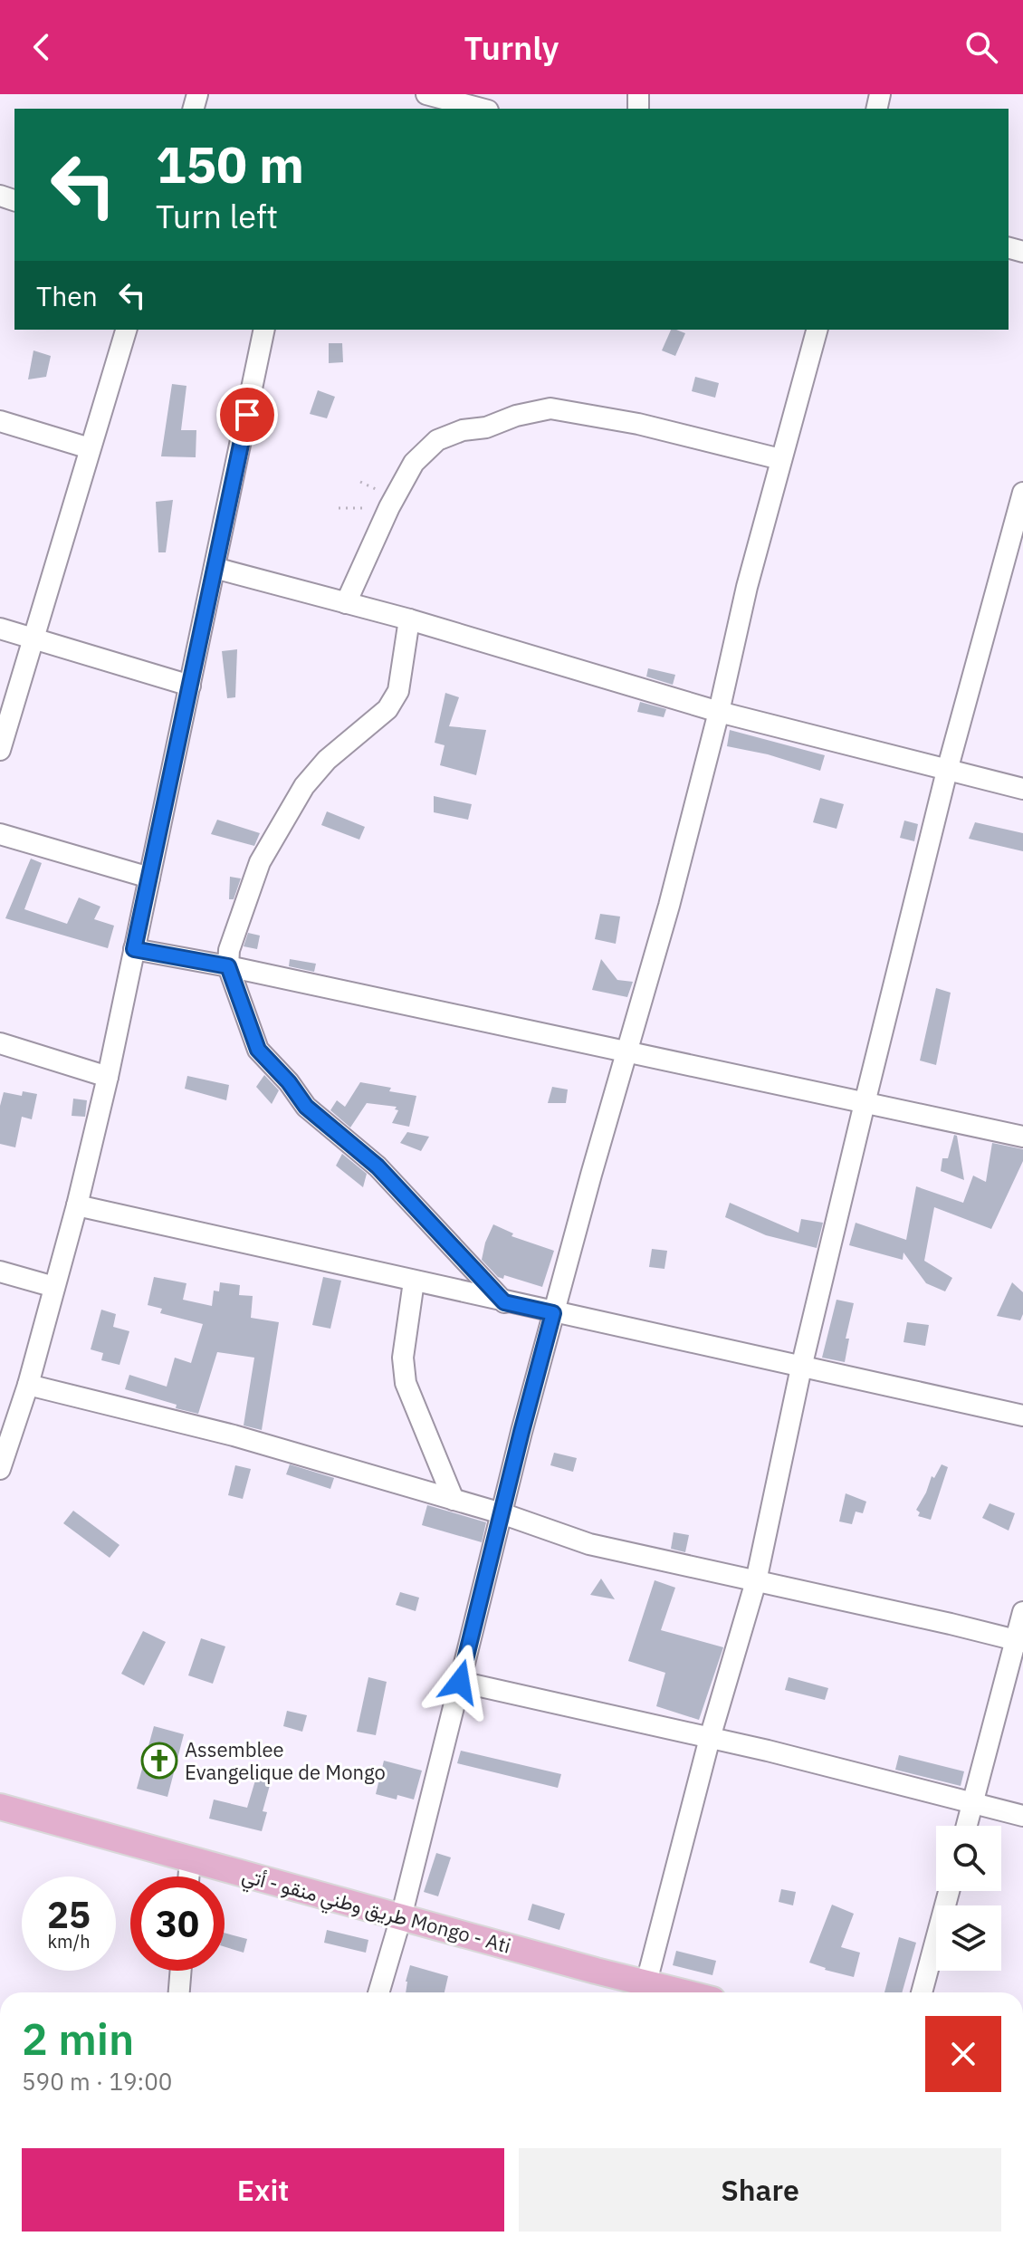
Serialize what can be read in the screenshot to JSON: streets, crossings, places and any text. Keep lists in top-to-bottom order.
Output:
{
  "streets": {
    "main road": ["طريق وطني منقو - أتي Mongo - Ati"]
  },
  "places": {
    "church": ["Assemblee Evangelique de Mongo"]
  },
  "page": {
    "header": "Turnly",
    "turn": ["150 m", "Turn left"],
    "then": "Then",
    "speed": "25 km/h",
    "limit": "30",
    "heading": ["2 min", "590 m · 19:00"],
    "buttons": ["Exit", "Share"]
  }
}
